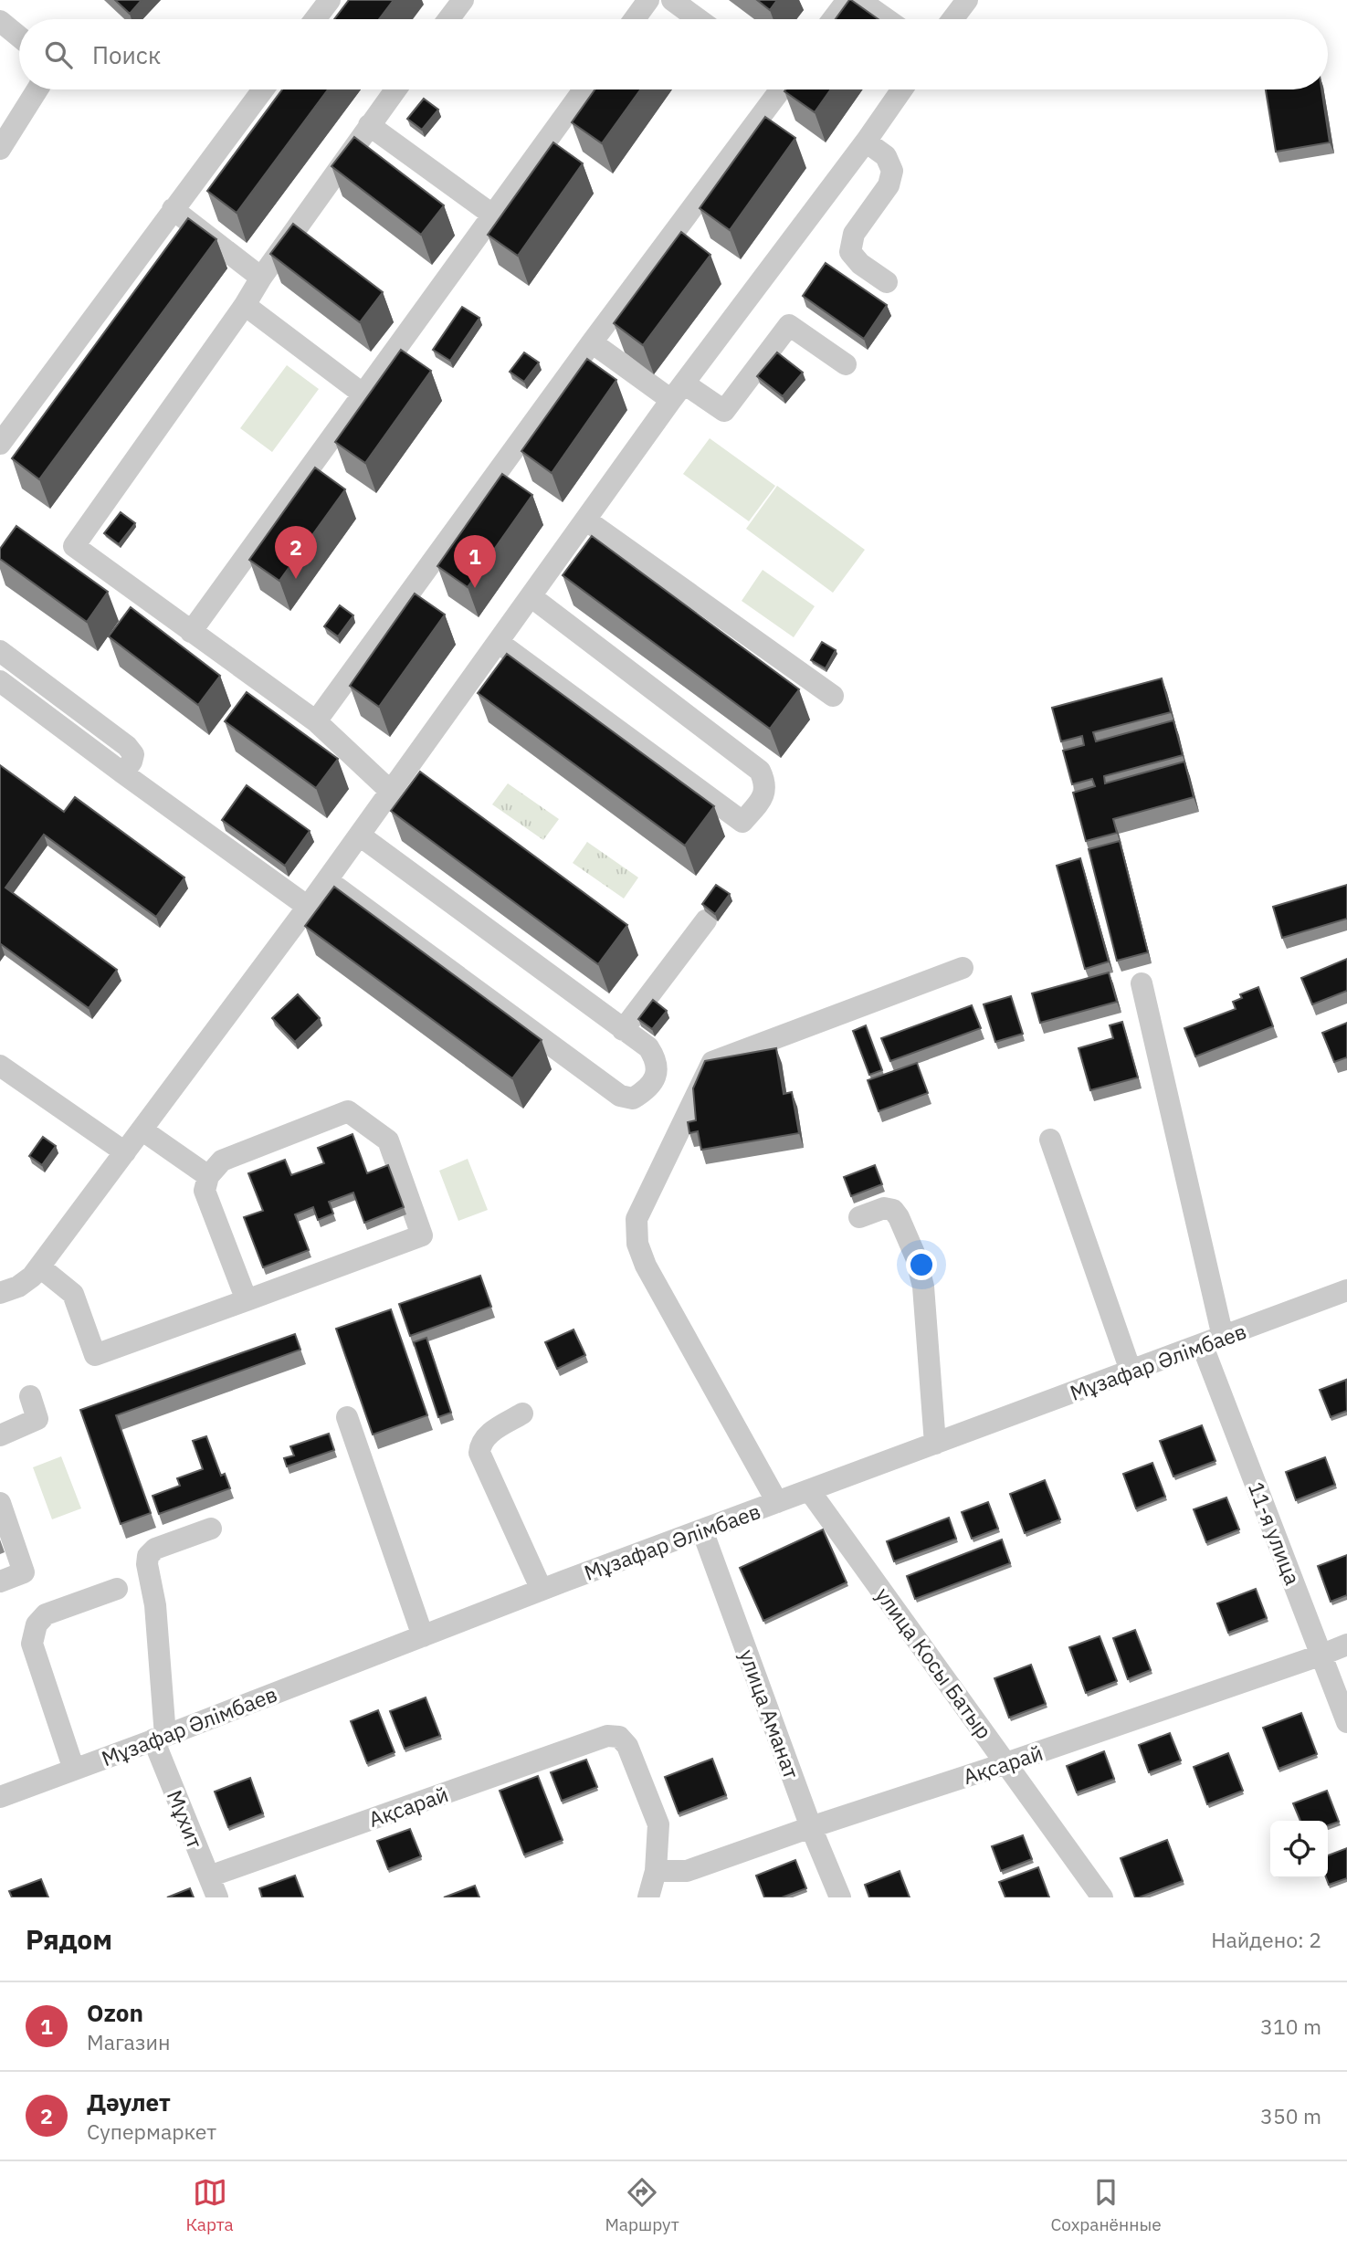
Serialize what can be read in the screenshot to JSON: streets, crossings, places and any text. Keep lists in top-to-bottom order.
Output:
{
  "streets": {
    "street": [
      "Мұзафар Әлімбаев",
      "11-я улица",
      "улица Косы Батыр",
      "улица Аманат",
      "Ақсарай",
      "Мұхит"
    ]
  },
  "crossings": [
    ["Мұзафар Әлімбаев", "11-я улица"],
    ["Мұзафар Әлімбаев", "улица Косы Батыр"],
    ["Мұзафар Әлімбаев", "улица Аманат"],
    ["Мұзафар Әлімбаев", "Мұхит"],
    ["11-я улица", "Ақсарай"],
    ["улица Косы Батыр", "Ақсарай"],
    ["улица Аманат", "Ақсарай"],
    ["Ақсарай", "Мұхит"]
  ],
  "page": {
    "search": "Поиск",
    "pins": ["2", "1"],
    "heading": ["Рядом", "Найдено: 2"],
    "list": [
      {
        "mark": "1",
        "name": "Ozon",
        "note": "Магазин",
        "value": "310 m"
      },
      {
        "mark": "2",
        "name": "Дәулет",
        "note": "Супермаркет",
        "value": "350 m"
      }
    ],
    "nav": ["Карта", "Маршрут", "Сохранённые"]
  }
}
